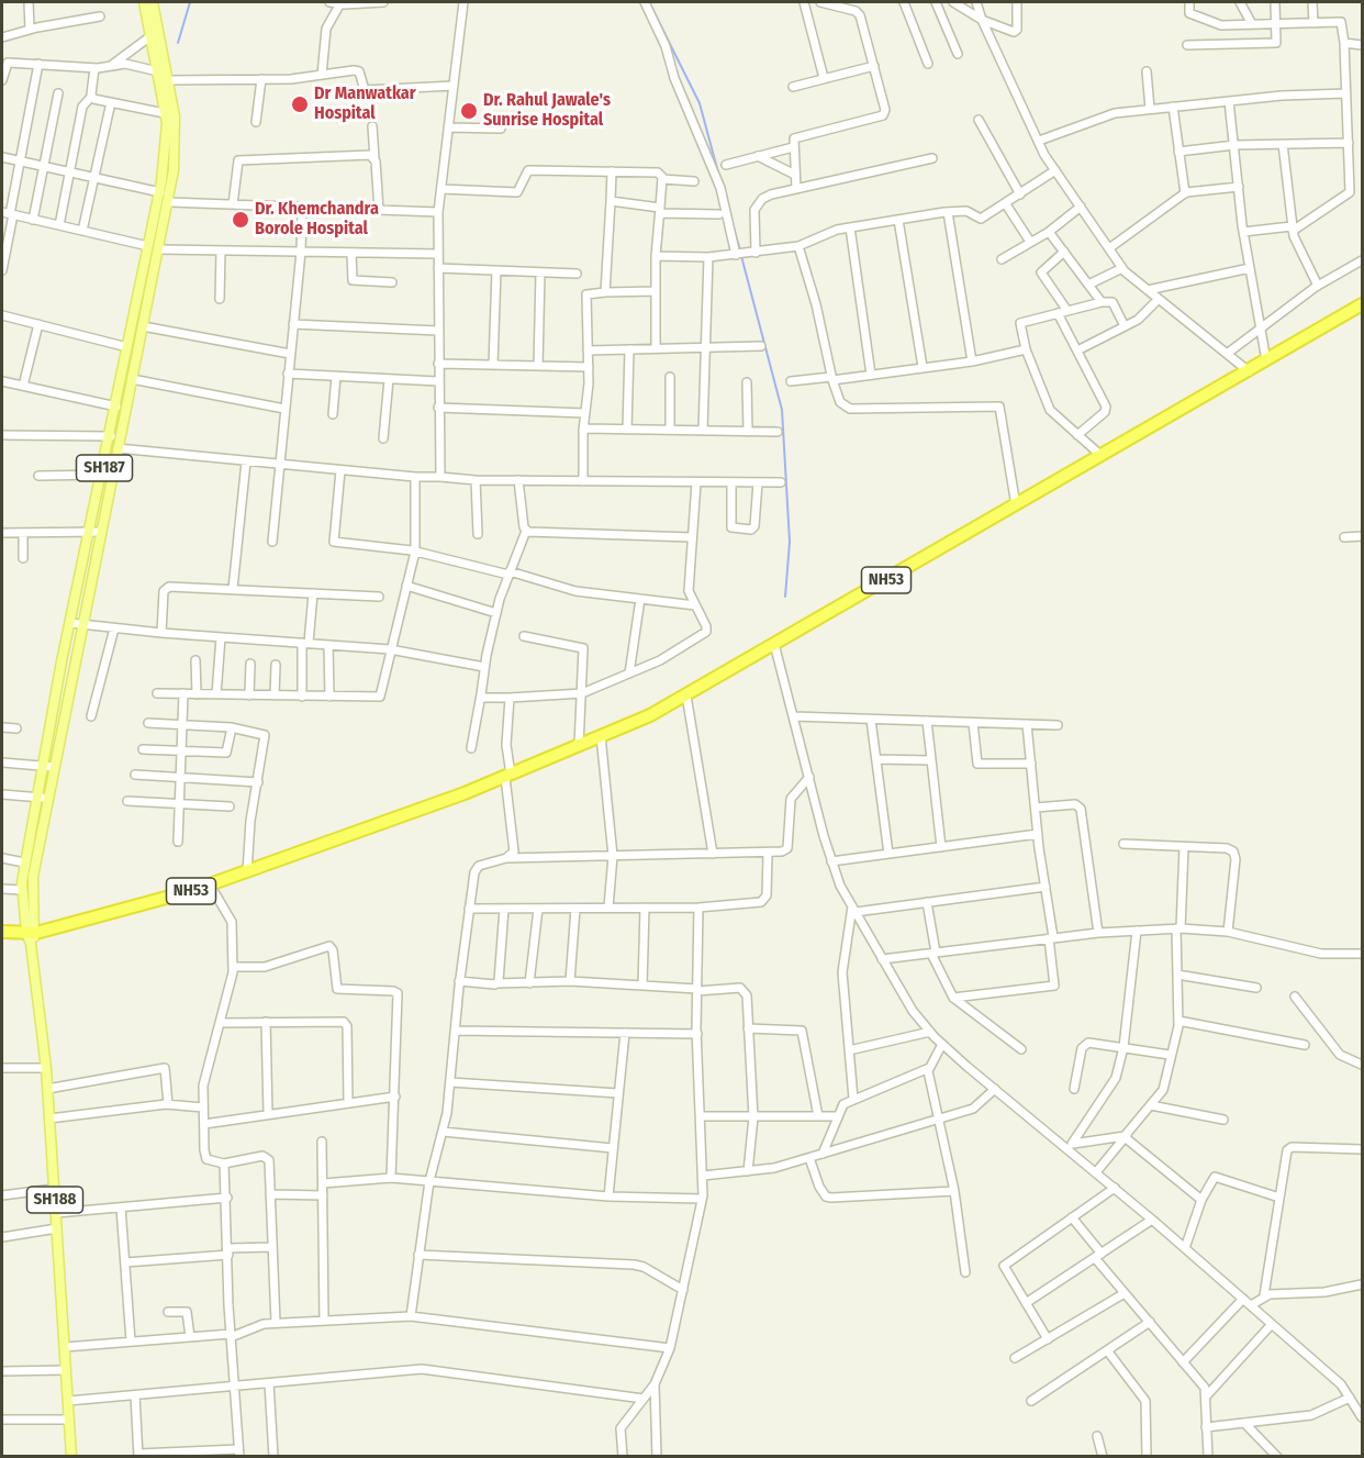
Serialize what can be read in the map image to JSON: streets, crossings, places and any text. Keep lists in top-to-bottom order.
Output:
{
  "streets": {
    "highway": ["NH53"],
    "main road": ["SH187", "SH188"]
  },
  "crossings": [
    ["SH187", "NH53"],
    ["SH187", "SH188"],
    ["NH53", "SH188"]
  ],
  "places": ["Dr Manwatkar Hospital", "Dr. Rahul Jawale's Sunrise Hospital", "Dr. Khemchandra Borole Hospital"]
}
